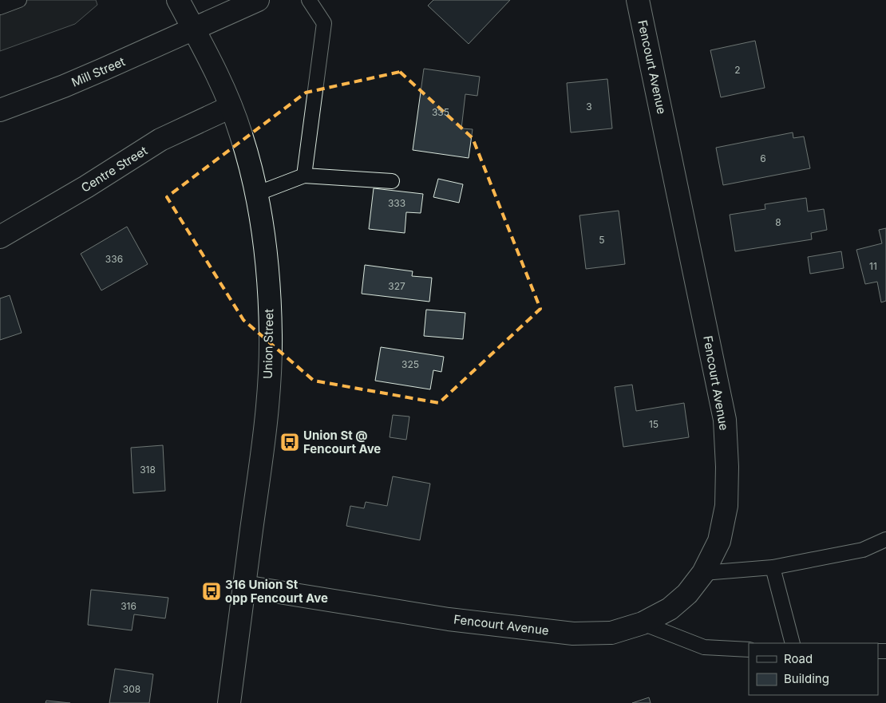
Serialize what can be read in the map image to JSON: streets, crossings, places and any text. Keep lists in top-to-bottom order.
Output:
{
  "streets": {
    "street": [
      "Fencourt Avenue",
      "Mill Street",
      "Centre Street",
      "Union Street"
    ]
  },
  "crossings": [
    ["Fencourt Avenue", "Union Street"],
    ["Mill Street", "Union Street"],
    ["Centre Street", "Union Street"]
  ],
  "places": {
    "bus stop": ["Union St @ Fencourt Ave", "316 Union St opp Fencourt Ave"]
  },
  "house_numbers": [
    "2",
    "3",
    "335",
    "6",
    "333",
    "8",
    "5",
    "336",
    "11",
    "327",
    "325",
    "15",
    "318",
    "316",
    "308"
  ],
  "legend": ["Road", "Building"]
}
